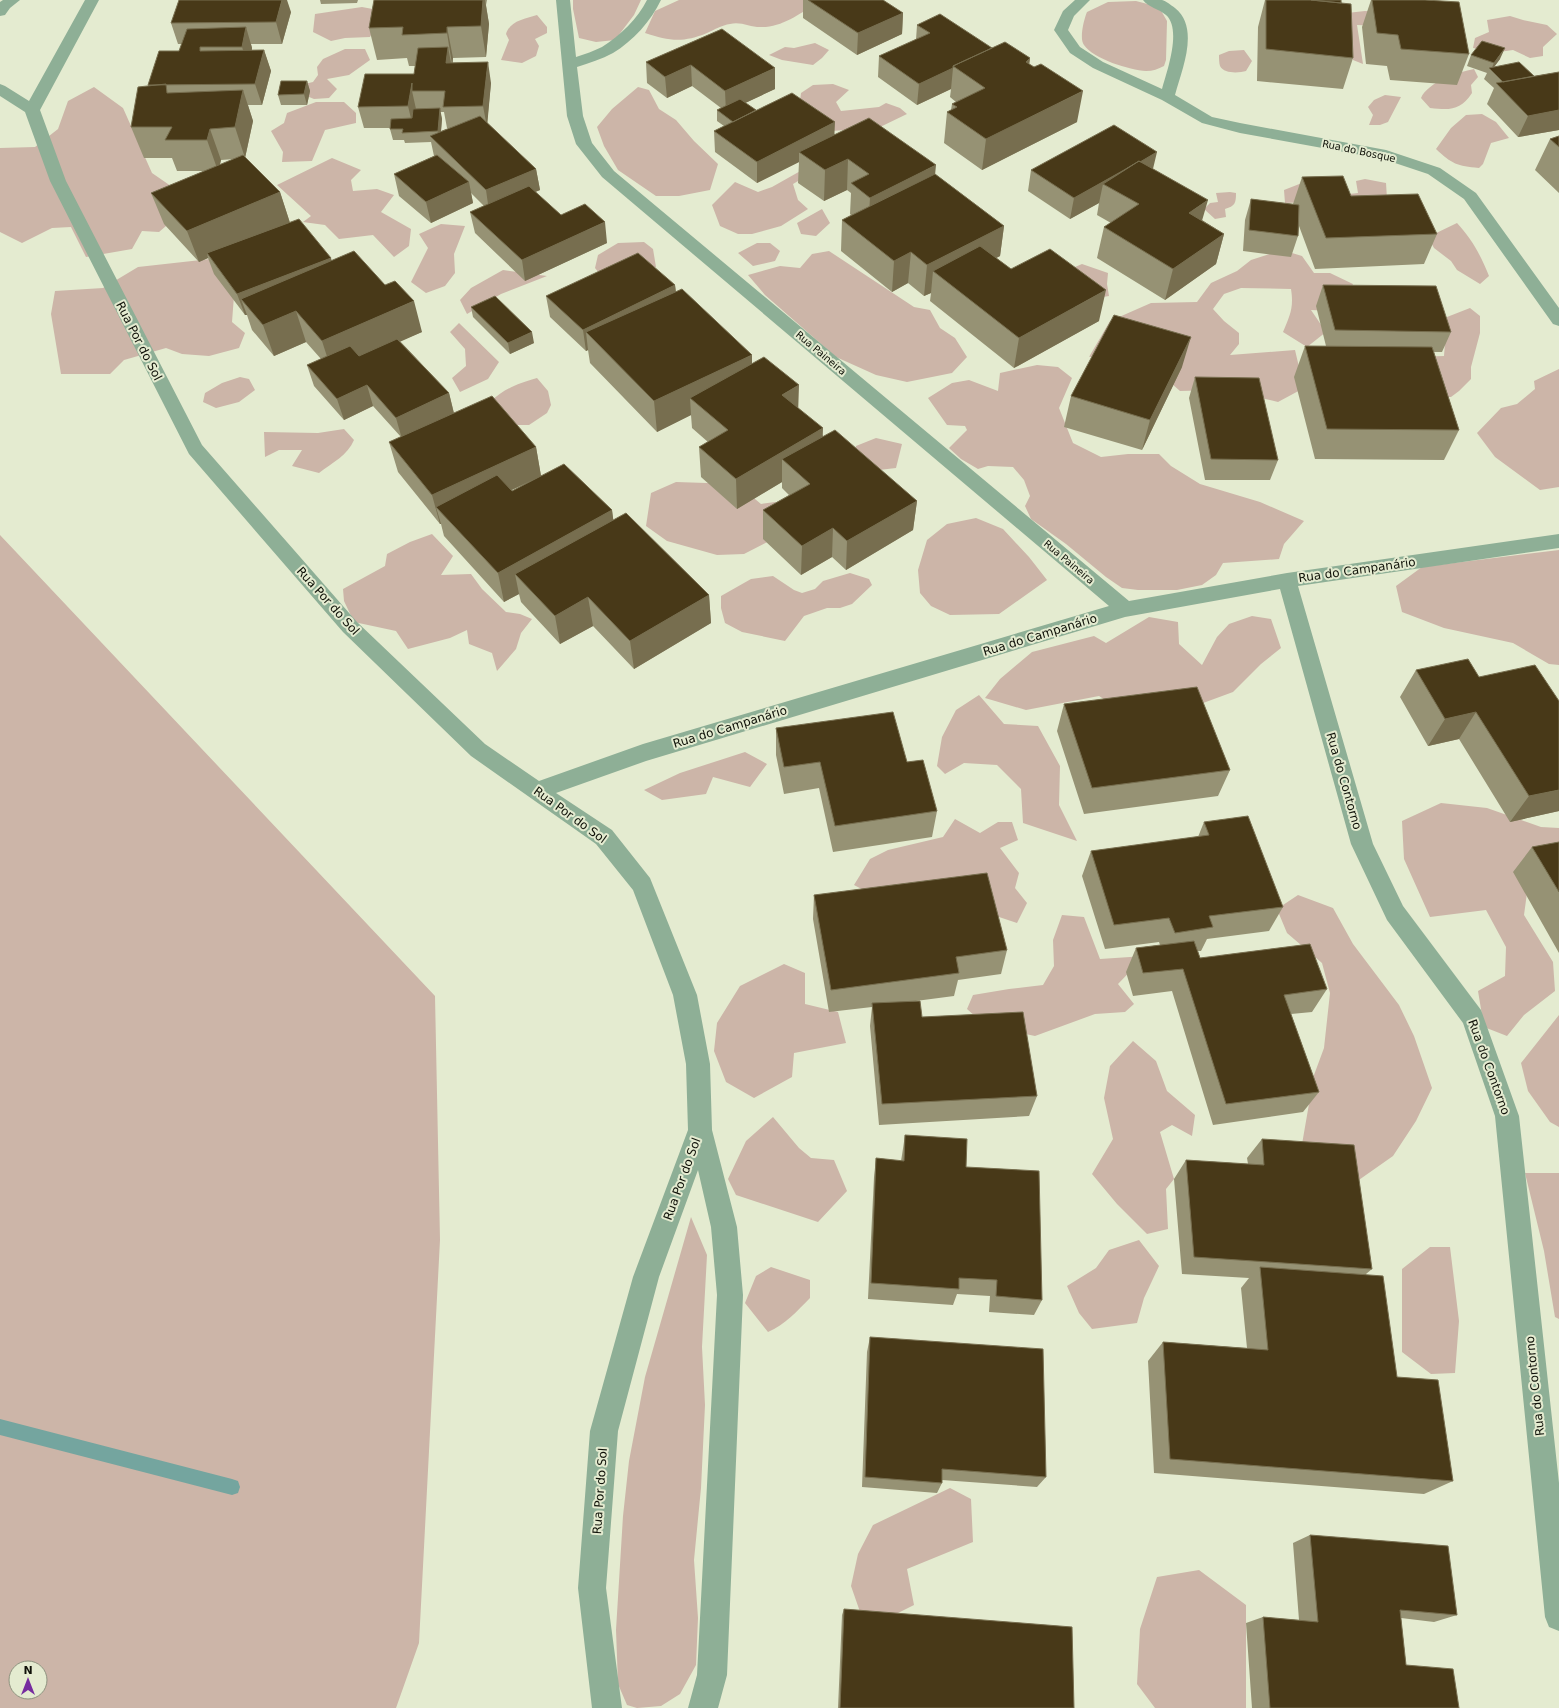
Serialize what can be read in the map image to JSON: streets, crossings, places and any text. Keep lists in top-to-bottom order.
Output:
{
  "streets": {
    "street": [
      "Rua do Bosque",
      "Rua Por do Sol",
      "Rua Paineira",
      "Rua do Campanário",
      "Rua do Contorno"
    ]
  },
  "crossings": [
    ["Rua Por do Sol", "Rua do Campanário"],
    ["Rua Paineira", "Rua do Campanário"],
    ["Rua do Campanário", "Rua do Contorno"]
  ],
  "north": "top"
}
